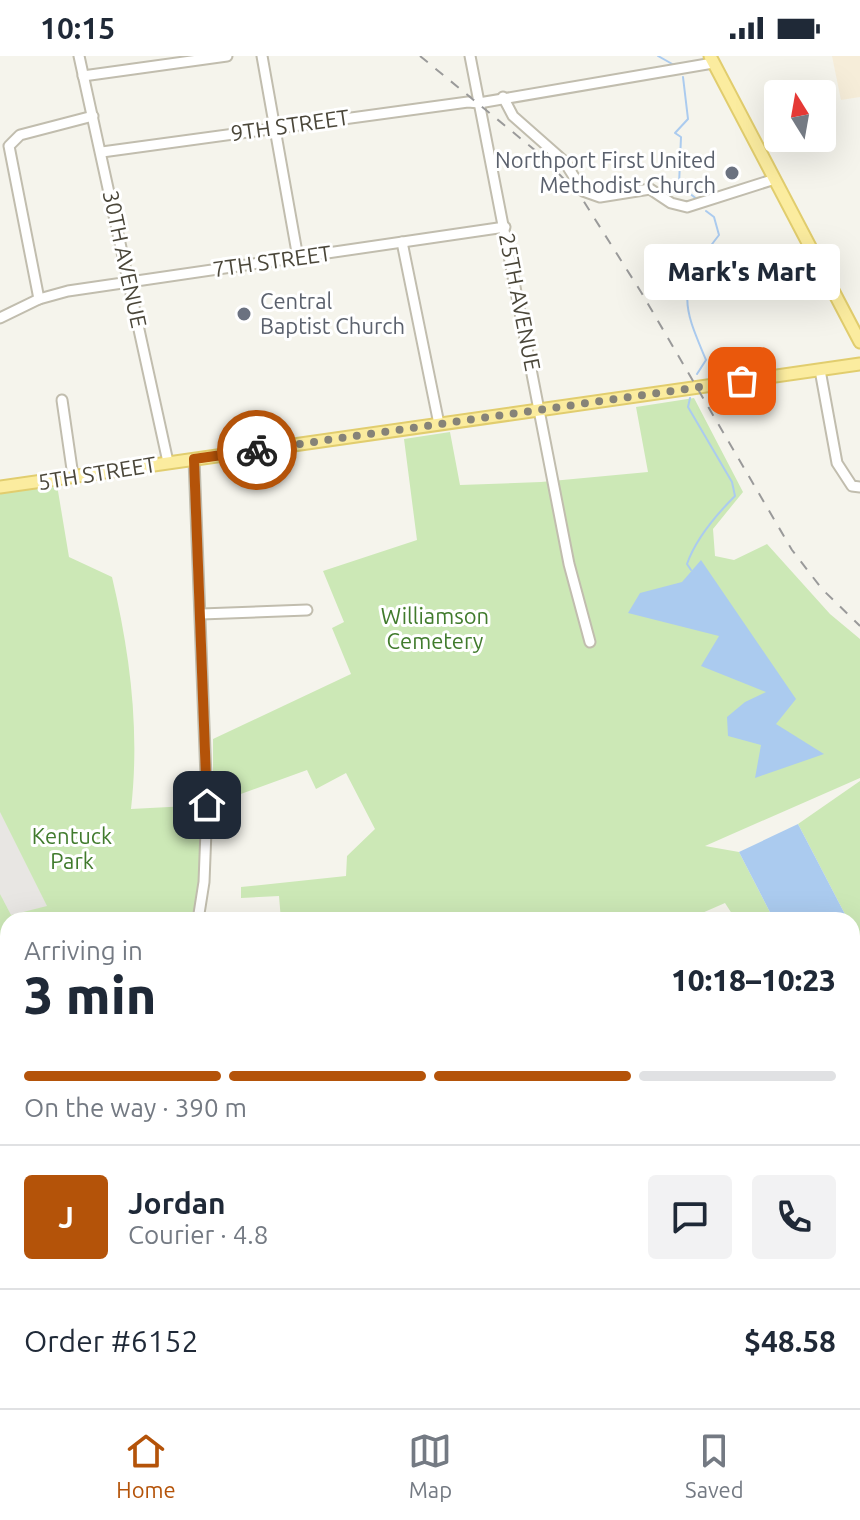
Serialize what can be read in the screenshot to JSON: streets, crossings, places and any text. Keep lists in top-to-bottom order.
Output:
{
  "streets": {
    "main road": ["5TH STREET"],
    "street": [
      "9TH STREET",
      "30TH AVENUE",
      "7TH STREET",
      "25TH AVENUE"
    ]
  },
  "crossings": [
    ["9TH STREET", "30TH AVENUE"],
    ["9TH STREET", "25TH AVENUE"],
    ["30TH AVENUE", "7TH STREET"],
    ["30TH AVENUE", "5TH STREET"],
    ["7TH STREET", "25TH AVENUE"],
    ["25TH AVENUE", "5TH STREET"]
  ],
  "parks": ["Williamson Cemetery", "Kentuck Park"],
  "places": ["Northport First United Methodist Church", "Central Baptist Church", "Mark's Mart"],
  "north": "top",
  "page": {
    "status": "10:15",
    "bubble": "Mark's Mart",
    "heading": ["3 min", "Arriving in", "10:18–10:23"],
    "panel": [
      "Jordan",
      "Courier · 4.8",
      "Order #6152",
      "$48.58"
    ],
    "bar": "On the way · 390 m",
    "round": "J",
    "tabs": ["Home", "Map", "Saved"]
  }
}
